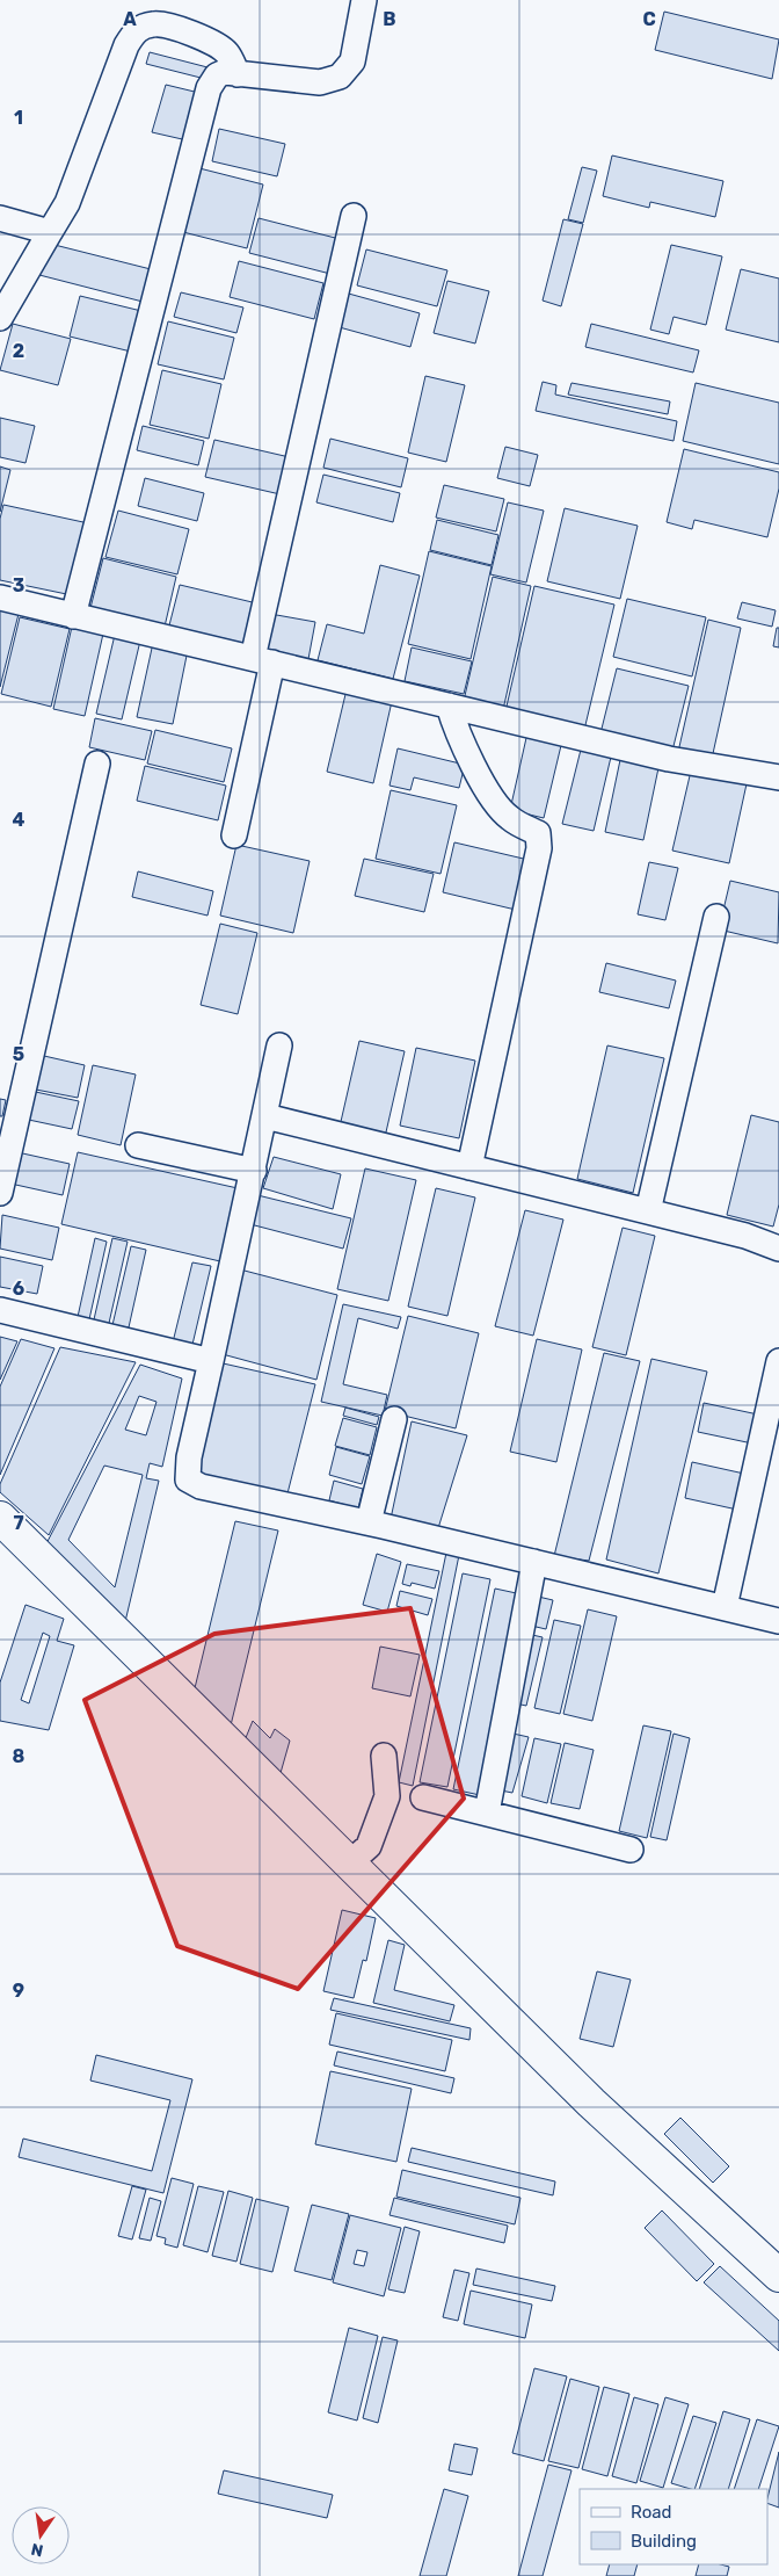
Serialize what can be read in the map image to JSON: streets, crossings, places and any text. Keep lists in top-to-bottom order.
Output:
{
  "legend": ["Road", "Building"],
  "north": "bottom",
  "grid": {
    "columns": ["A", "B", "C"],
    "rows": [
      "1",
      "2",
      "3",
      "4",
      "5",
      "6",
      "7",
      "8",
      "9"
    ]
  }
}
